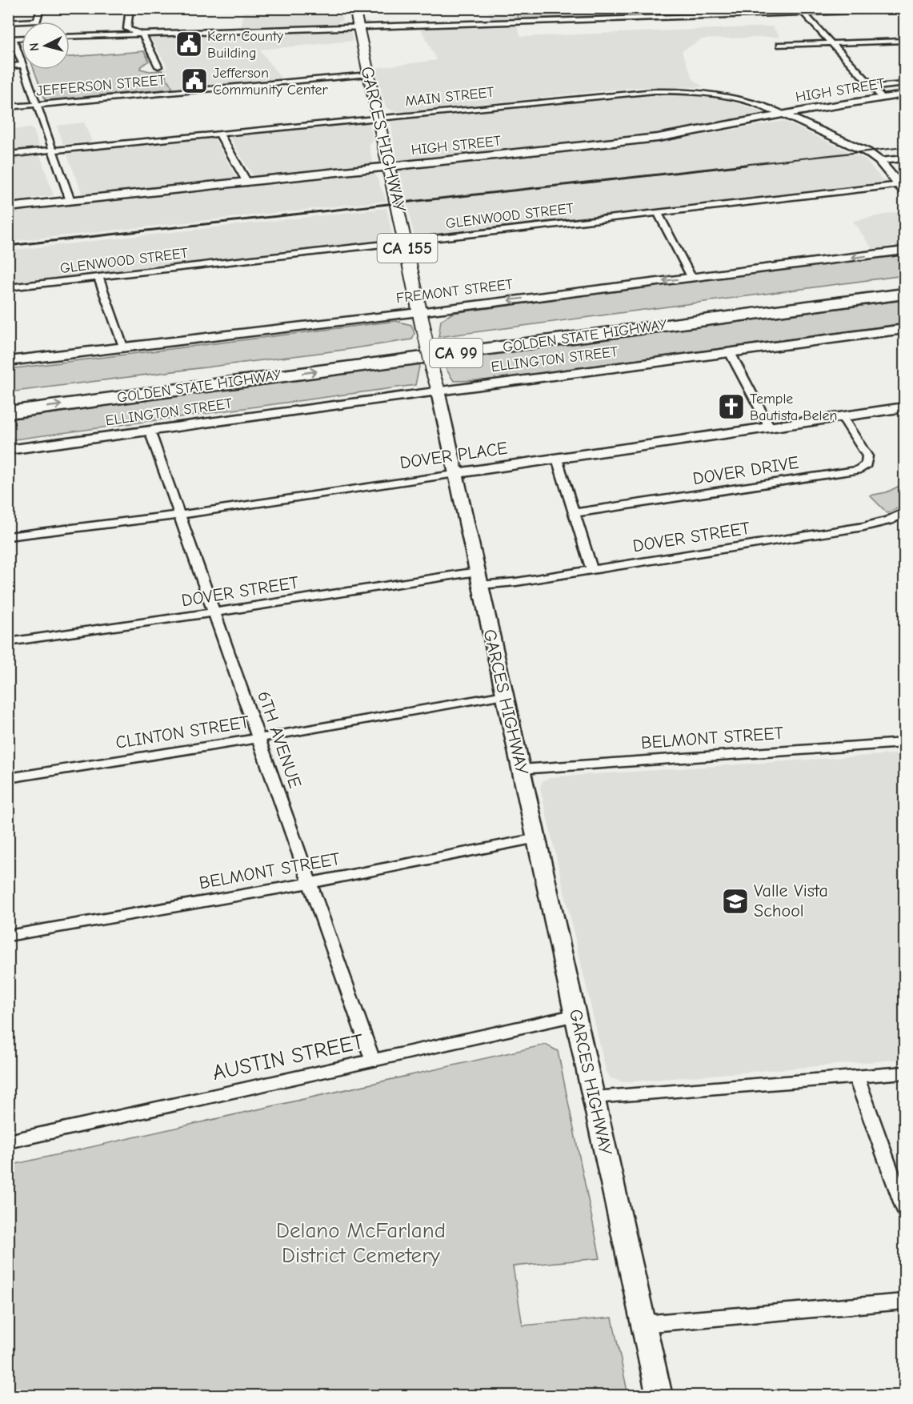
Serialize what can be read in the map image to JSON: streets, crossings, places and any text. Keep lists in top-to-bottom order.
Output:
{
  "streets": {
    "highway": ["GOLDEN STATE HIGHWAY", "CA 99"],
    "main road": [
      "HIGH STREET",
      "MAIN STREET",
      "GARCES HIGHWAY",
      "CA 155",
      "FREMONT STREET",
      "ELLINGTON STREET",
      "DOVER PLACE"
    ],
    "street": [
      "JEFFERSON STREET",
      "GLENWOOD STREET",
      "DOVER DRIVE",
      "DOVER STREET",
      "CLINTON STREET",
      "BELMONT STREET",
      "6TH AVENUE",
      "AUSTIN STREET"
    ]
  },
  "crossings": [
    ["JEFFERSON STREET", "GARCES HIGHWAY"],
    ["HIGH STREET", "MAIN STREET"],
    ["HIGH STREET", "GARCES HIGHWAY"],
    ["MAIN STREET", "GARCES HIGHWAY"],
    ["MAIN STREET", "GLENWOOD STREET"],
    ["GARCES HIGHWAY", "GLENWOOD STREET"],
    ["GARCES HIGHWAY", "FREMONT STREET"],
    ["GARCES HIGHWAY", "ELLINGTON STREET"],
    ["GARCES HIGHWAY", "DOVER PLACE"],
    ["GARCES HIGHWAY", "DOVER STREET"],
    ["GARCES HIGHWAY", "CLINTON STREET"],
    ["GARCES HIGHWAY", "BELMONT STREET"],
    ["GARCES HIGHWAY", "AUSTIN STREET"],
    ["ELLINGTON STREET", "6TH AVENUE"],
    ["DOVER PLACE", "DOVER DRIVE"],
    ["DOVER PLACE", "6TH AVENUE"],
    ["DOVER STREET", "6TH AVENUE"],
    ["CLINTON STREET", "6TH AVENUE"],
    ["BELMONT STREET", "6TH AVENUE"],
    ["6TH AVENUE", "AUSTIN STREET"]
  ],
  "one_way": ["FREMONT STREET"],
  "parks": ["Delano McFarland District Cemetery"],
  "places": {
    "public building": ["Kern County Building", "Jefferson Community Center"],
    "church": ["Temple Bautista Belen"],
    "school or university": ["Valle Vista School"]
  },
  "north": "left"
}
